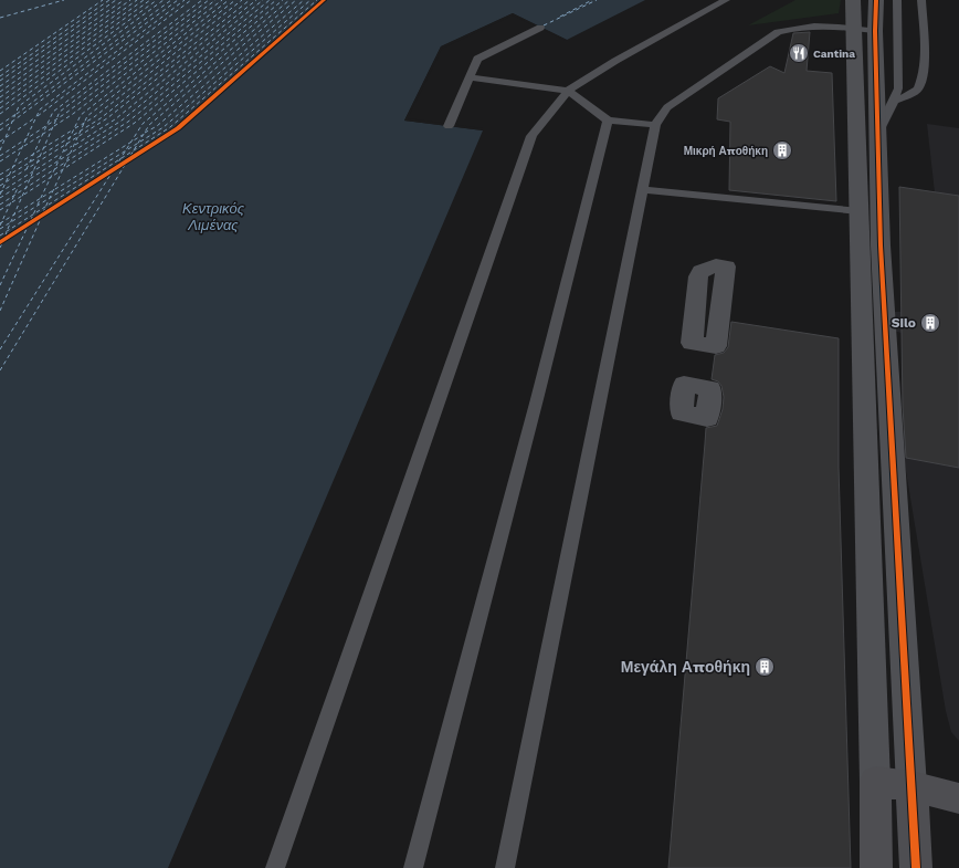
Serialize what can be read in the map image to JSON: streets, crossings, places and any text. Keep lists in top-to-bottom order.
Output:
{
  "water": ["Κεντρικός Λιμένας"],
  "places": {
    "restaurant": ["Cantina"],
    "building": ["Μικρή Αποθήκη", "Silo", "Μεγάλη Αποθήκη"]
  }
}
